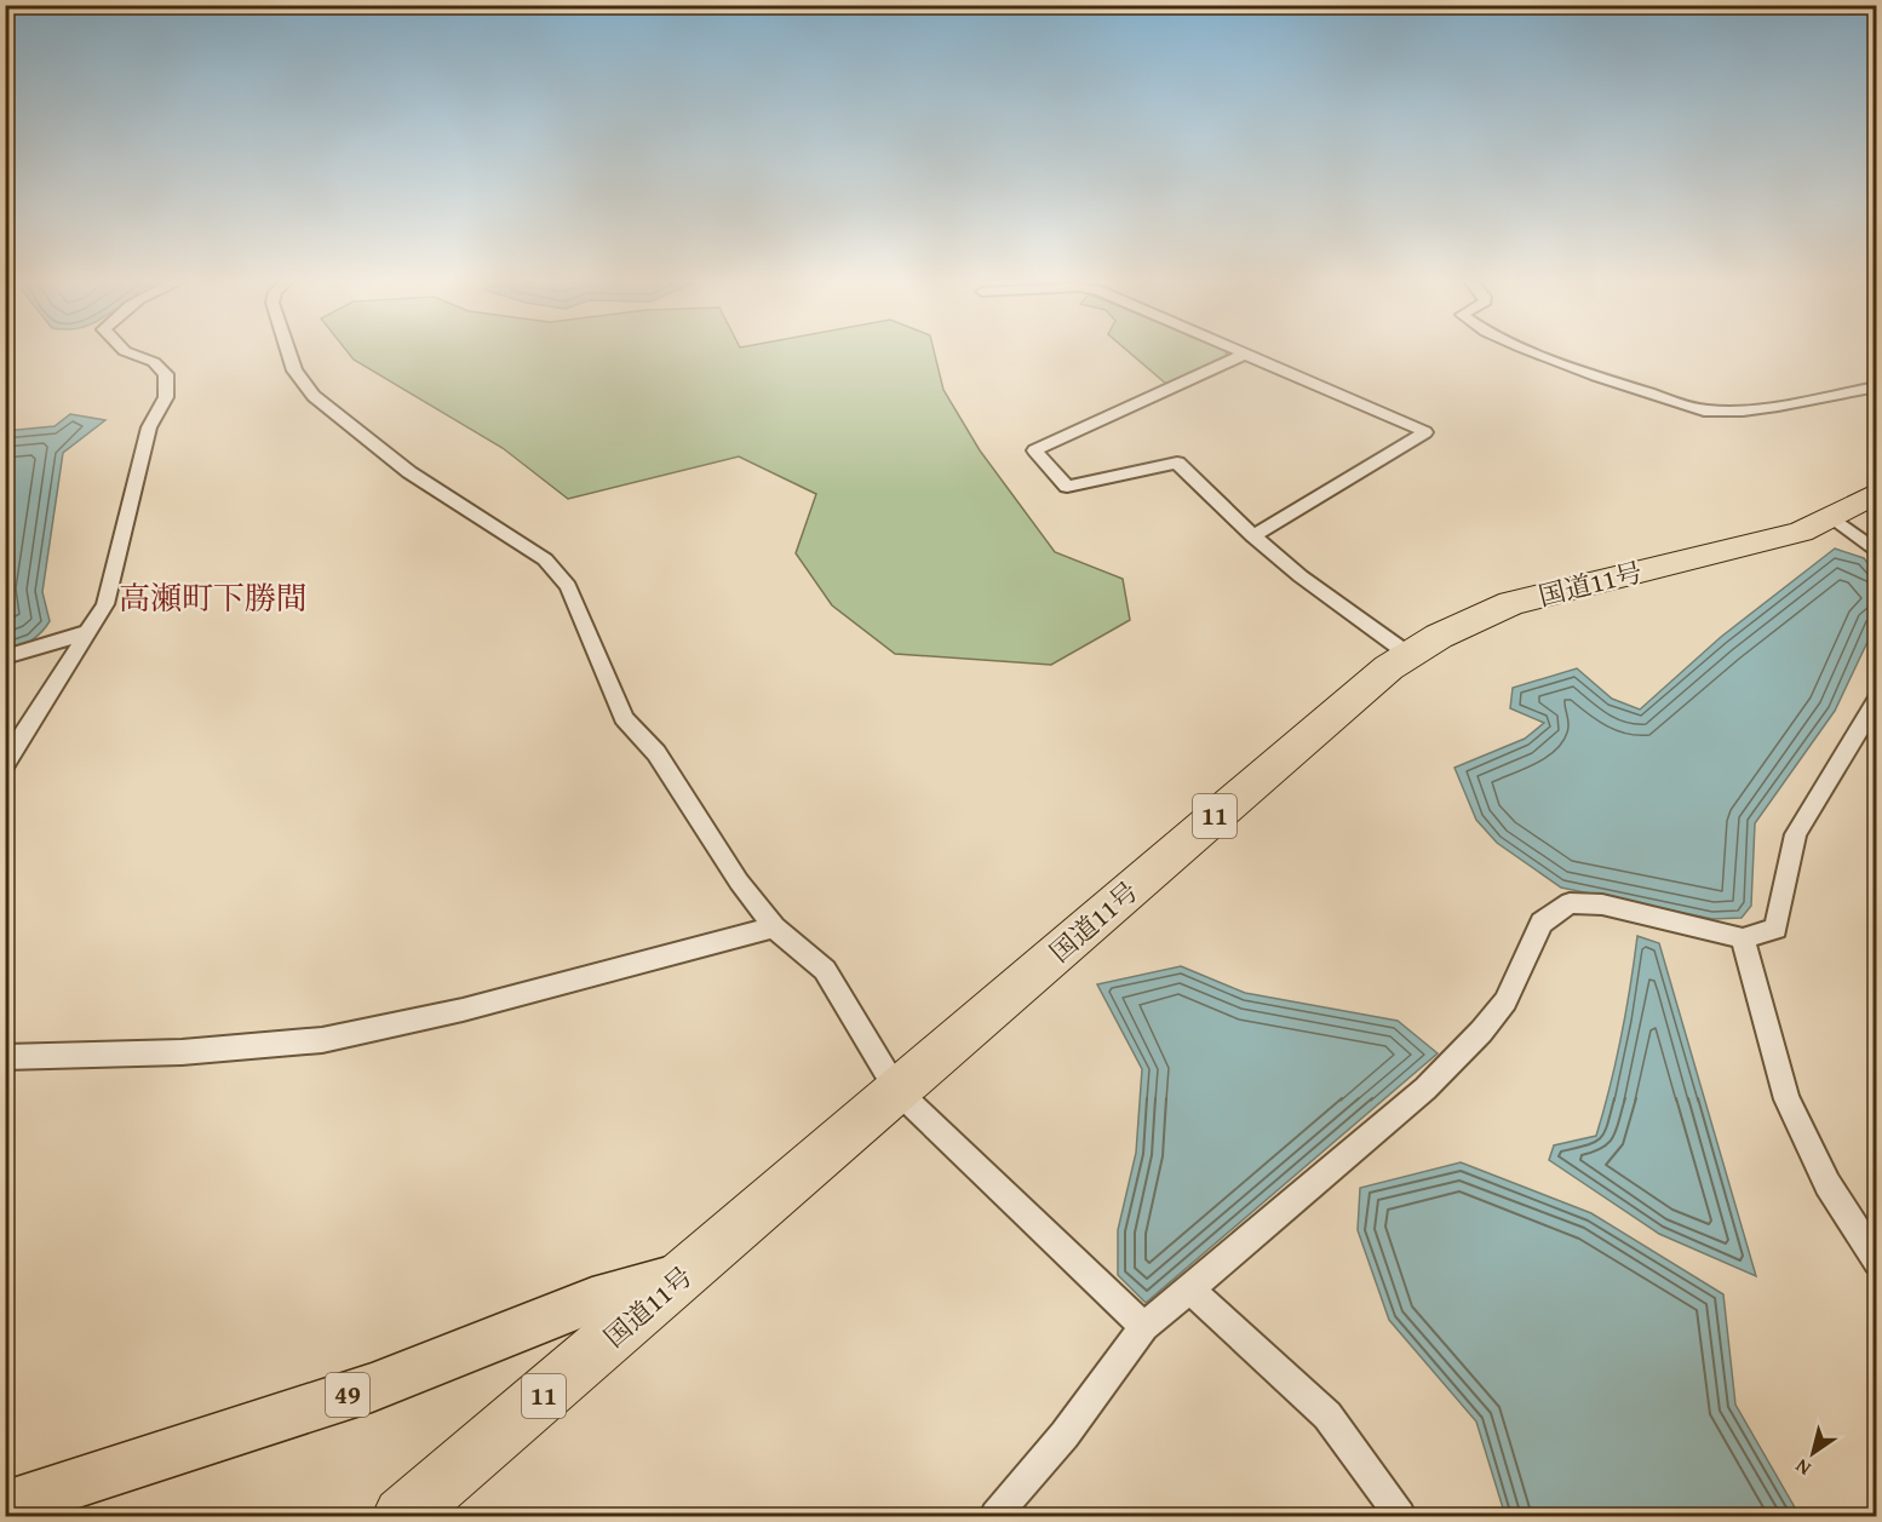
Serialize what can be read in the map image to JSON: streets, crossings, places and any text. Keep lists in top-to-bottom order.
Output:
{
  "streets": {
    "highway": ["国道11号", "11"],
    "main road": ["49"]
  },
  "crossings": [
    ["国道11号", "49"]
  ],
  "districts": ["高瀬町下勝間"],
  "north": "bottom left"
}
